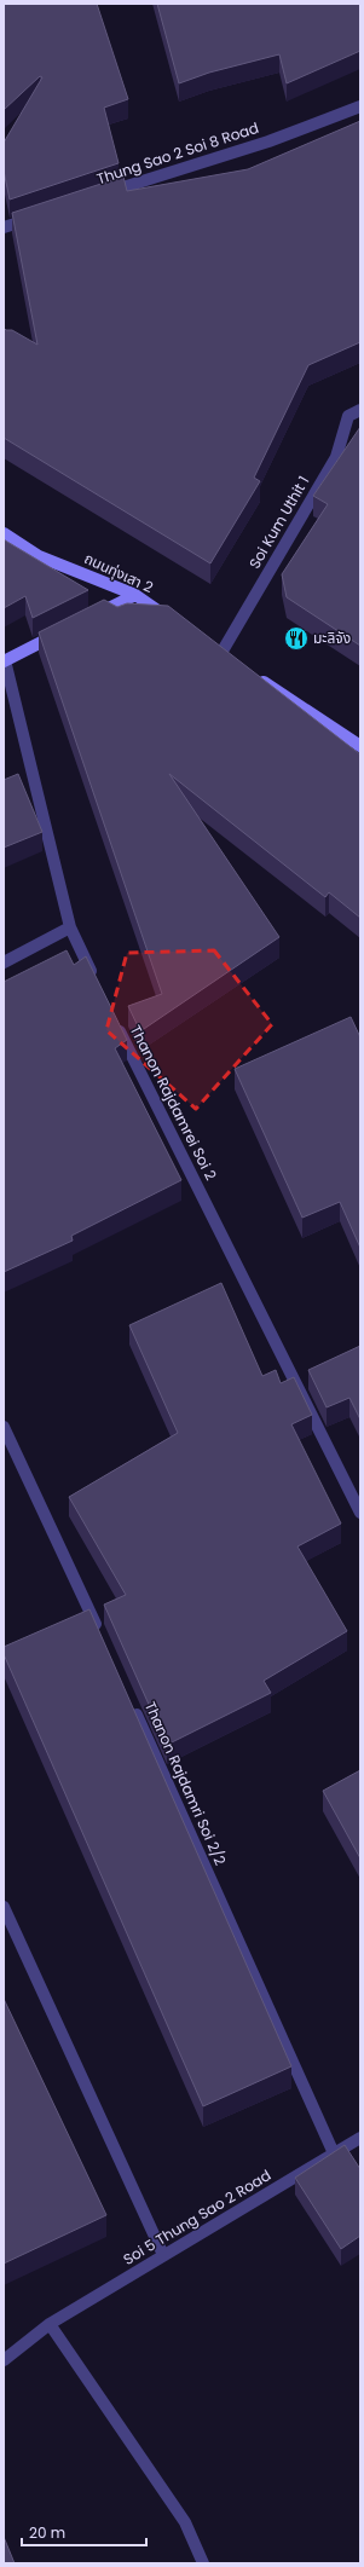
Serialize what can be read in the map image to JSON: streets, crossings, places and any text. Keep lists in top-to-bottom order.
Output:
{
  "streets": {
    "street": [
      "Thung Sao 2 Soi 8 Road",
      "Soi Kum Uthit 1",
      "ถนนทุ่งเสา 2",
      "Thanon Rajdamrei Soi 2",
      "Thanon Rajdamri Soi 2/2",
      "Soi 5 Thung Sao 2 Road"
    ]
  },
  "crossings": [
    ["Thanon Rajdamri Soi 2/2", "Soi 5 Thung Sao 2 Road"]
  ],
  "places": {
    "restaurant": ["มะลิจัง"]
  },
  "scale_bar": "20 m"
}
